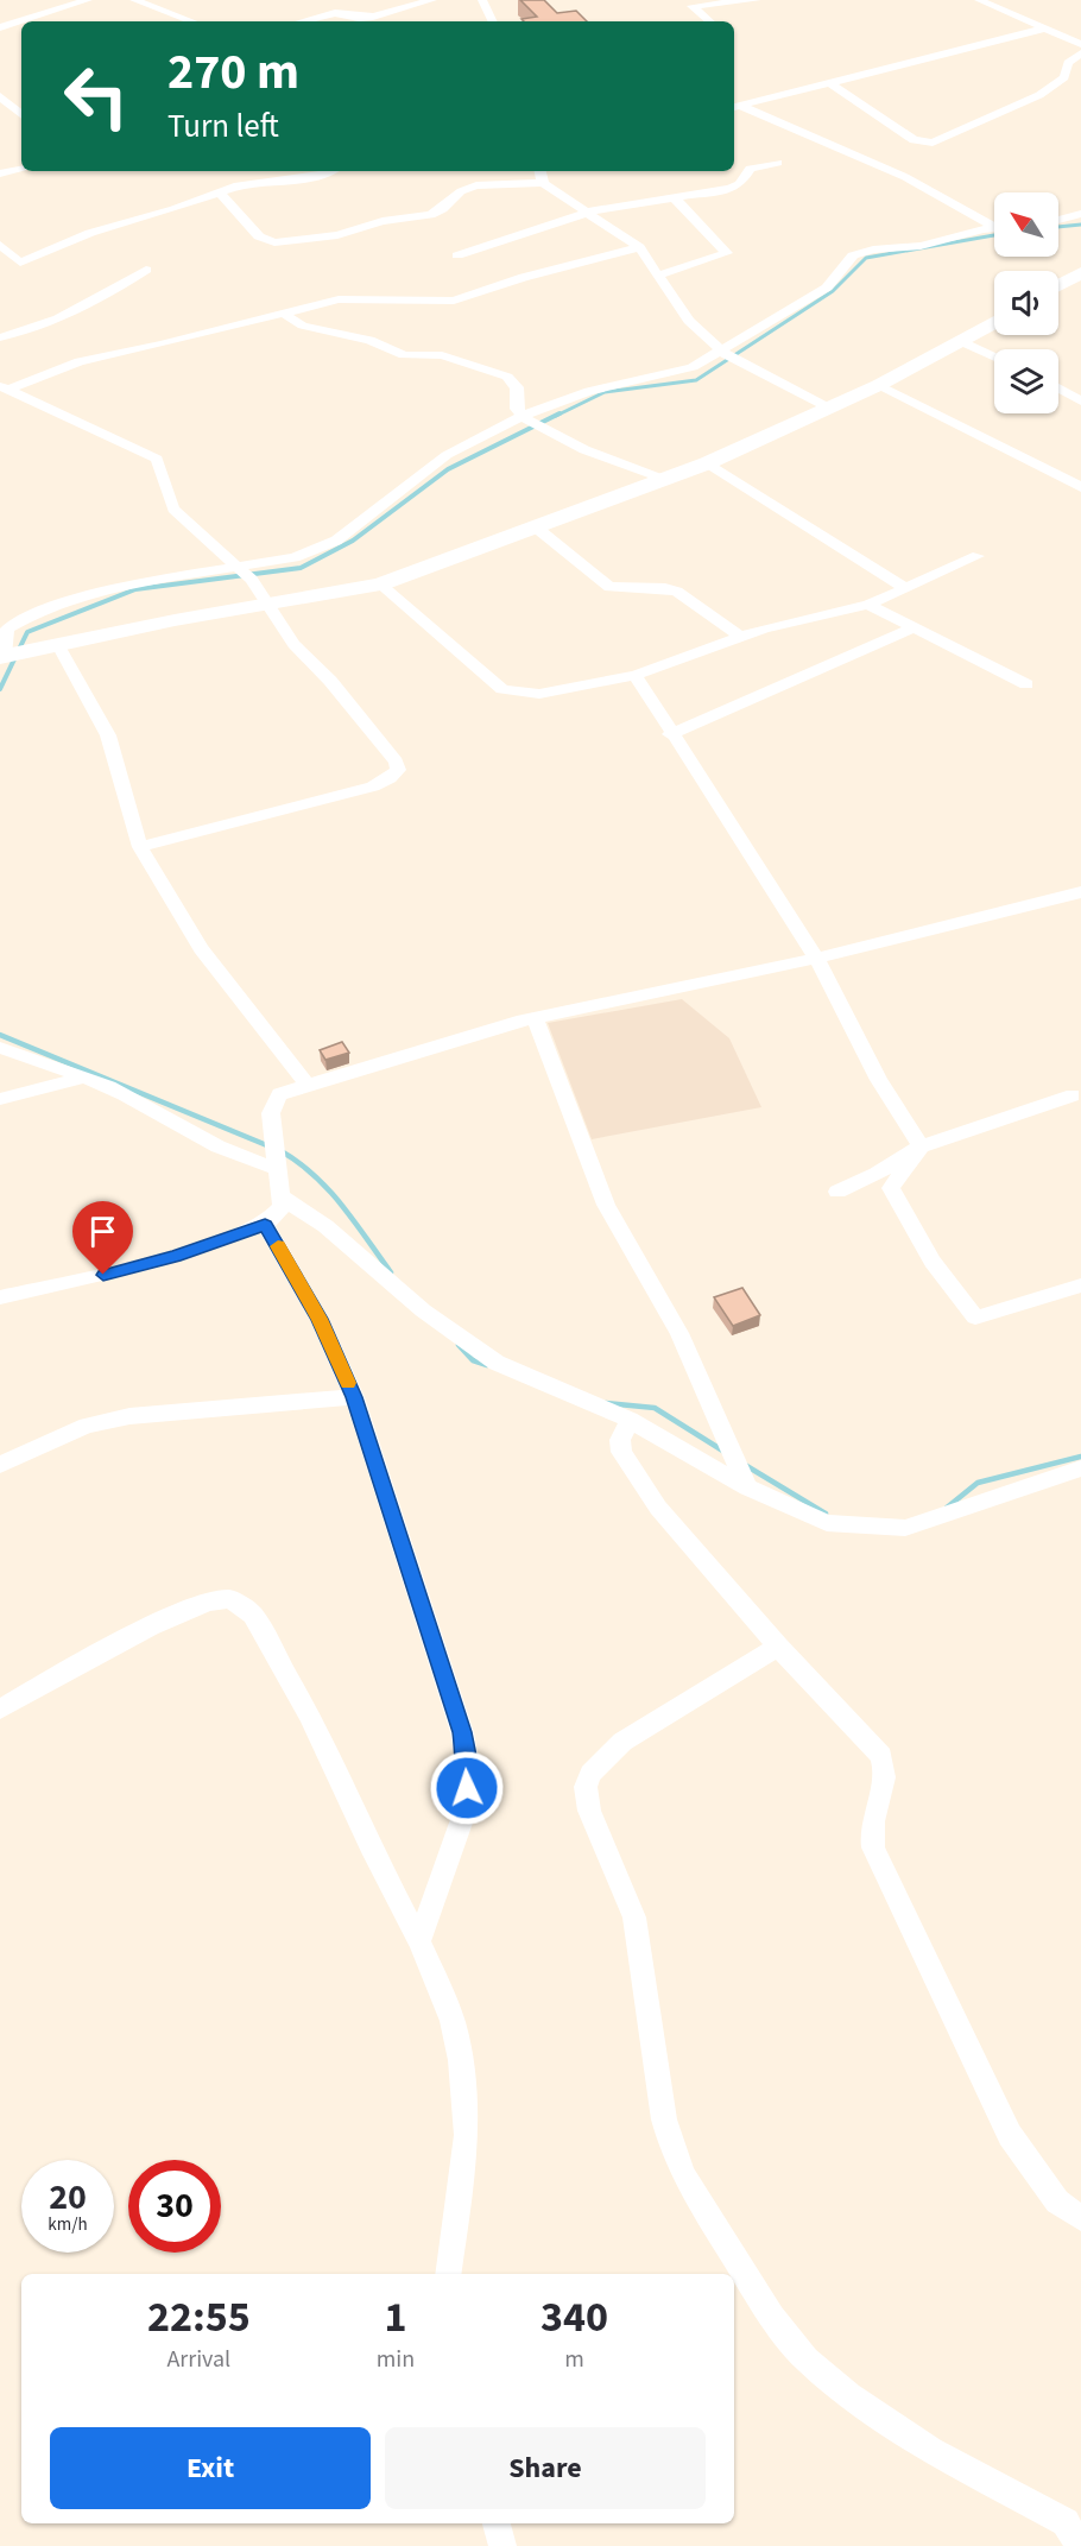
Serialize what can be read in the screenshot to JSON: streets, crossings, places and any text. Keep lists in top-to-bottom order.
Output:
{
  "north": "top left",
  "page": {
    "turn": ["270 m", "Turn left"],
    "speed": "20 km/h",
    "limit": "30",
    "eta": [
      "22:55",
      "Arrival",
      "1",
      "min",
      "340",
      "m"
    ],
    "buttons": ["Exit", "Share"]
  }
}
